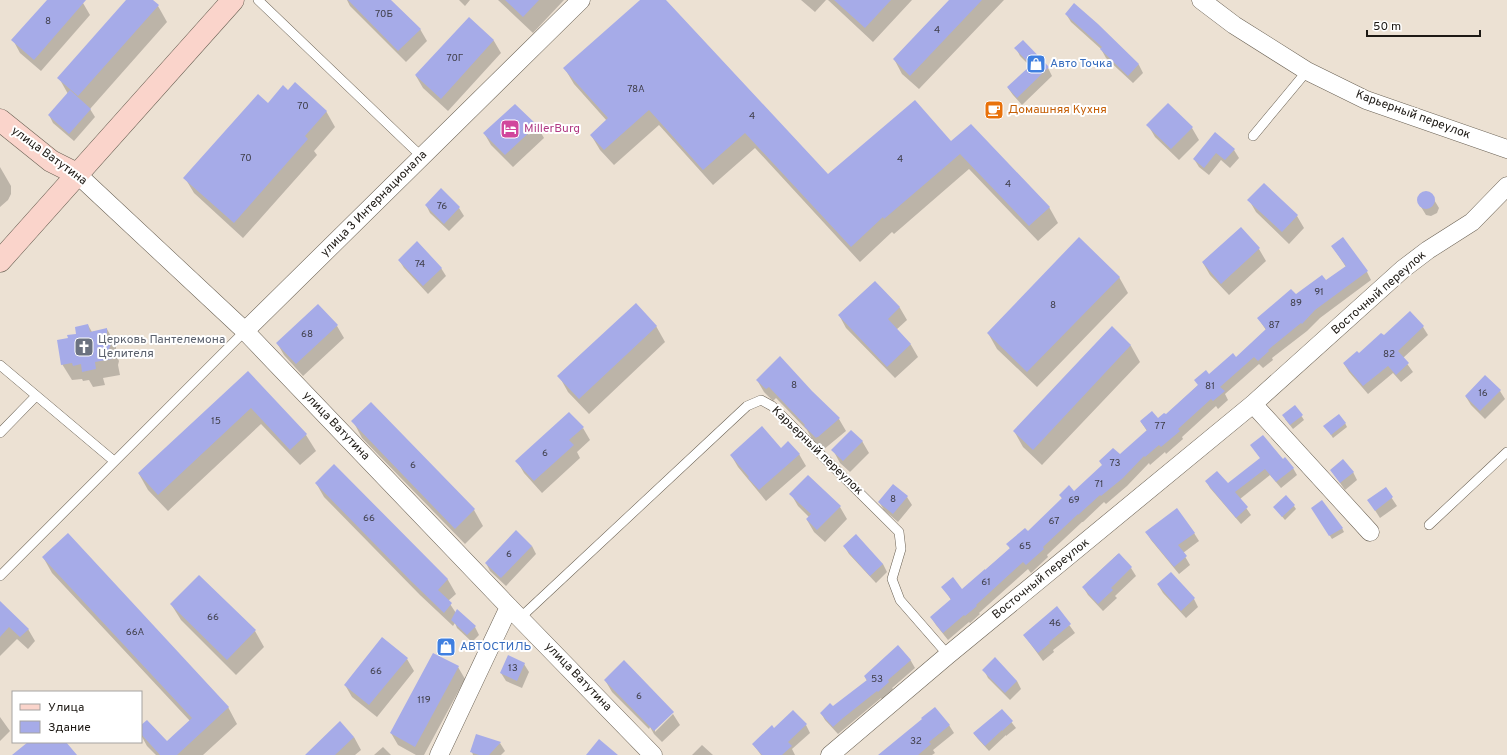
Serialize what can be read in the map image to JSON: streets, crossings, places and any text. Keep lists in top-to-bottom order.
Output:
{
  "streets": {
    "main road": ["улица Ватутина"],
    "street": ["Карьерный переулок", "улица 3 Интернационала", "Восточный переулок"]
  },
  "crossings": [
    ["Карьерный переулок", "улица Ватутина"],
    ["Карьерный переулок", "Восточный переулок"],
    ["улица Ватутина", "улица 3 Интернационала"]
  ],
  "places": {
    "shop": ["Авто Точка", "АВТОСТИЛЬ"],
    "cafe": ["Домашняя Кухня"],
    "hotel": ["MillerBurg"],
    "church": ["Церковь Пантелемона Целителя"]
  },
  "house_numbers": [
    "70Б",
    "8",
    "4",
    "70Г",
    "78А",
    "70",
    "4",
    "70",
    "4",
    "4",
    "76",
    "74",
    "91",
    "89",
    "8",
    "87",
    "68",
    "82",
    "8",
    "81",
    "16",
    "15",
    "77",
    "6",
    "73",
    "6",
    "71",
    "8",
    "69",
    "66",
    "67",
    "65",
    "6",
    "61",
    "66",
    "46",
    "66А",
    "13",
    "66",
    "53",
    "6",
    "119",
    "32"
  ],
  "legend": ["Улица", "Здание"],
  "scale_bar": "50 m"
}
